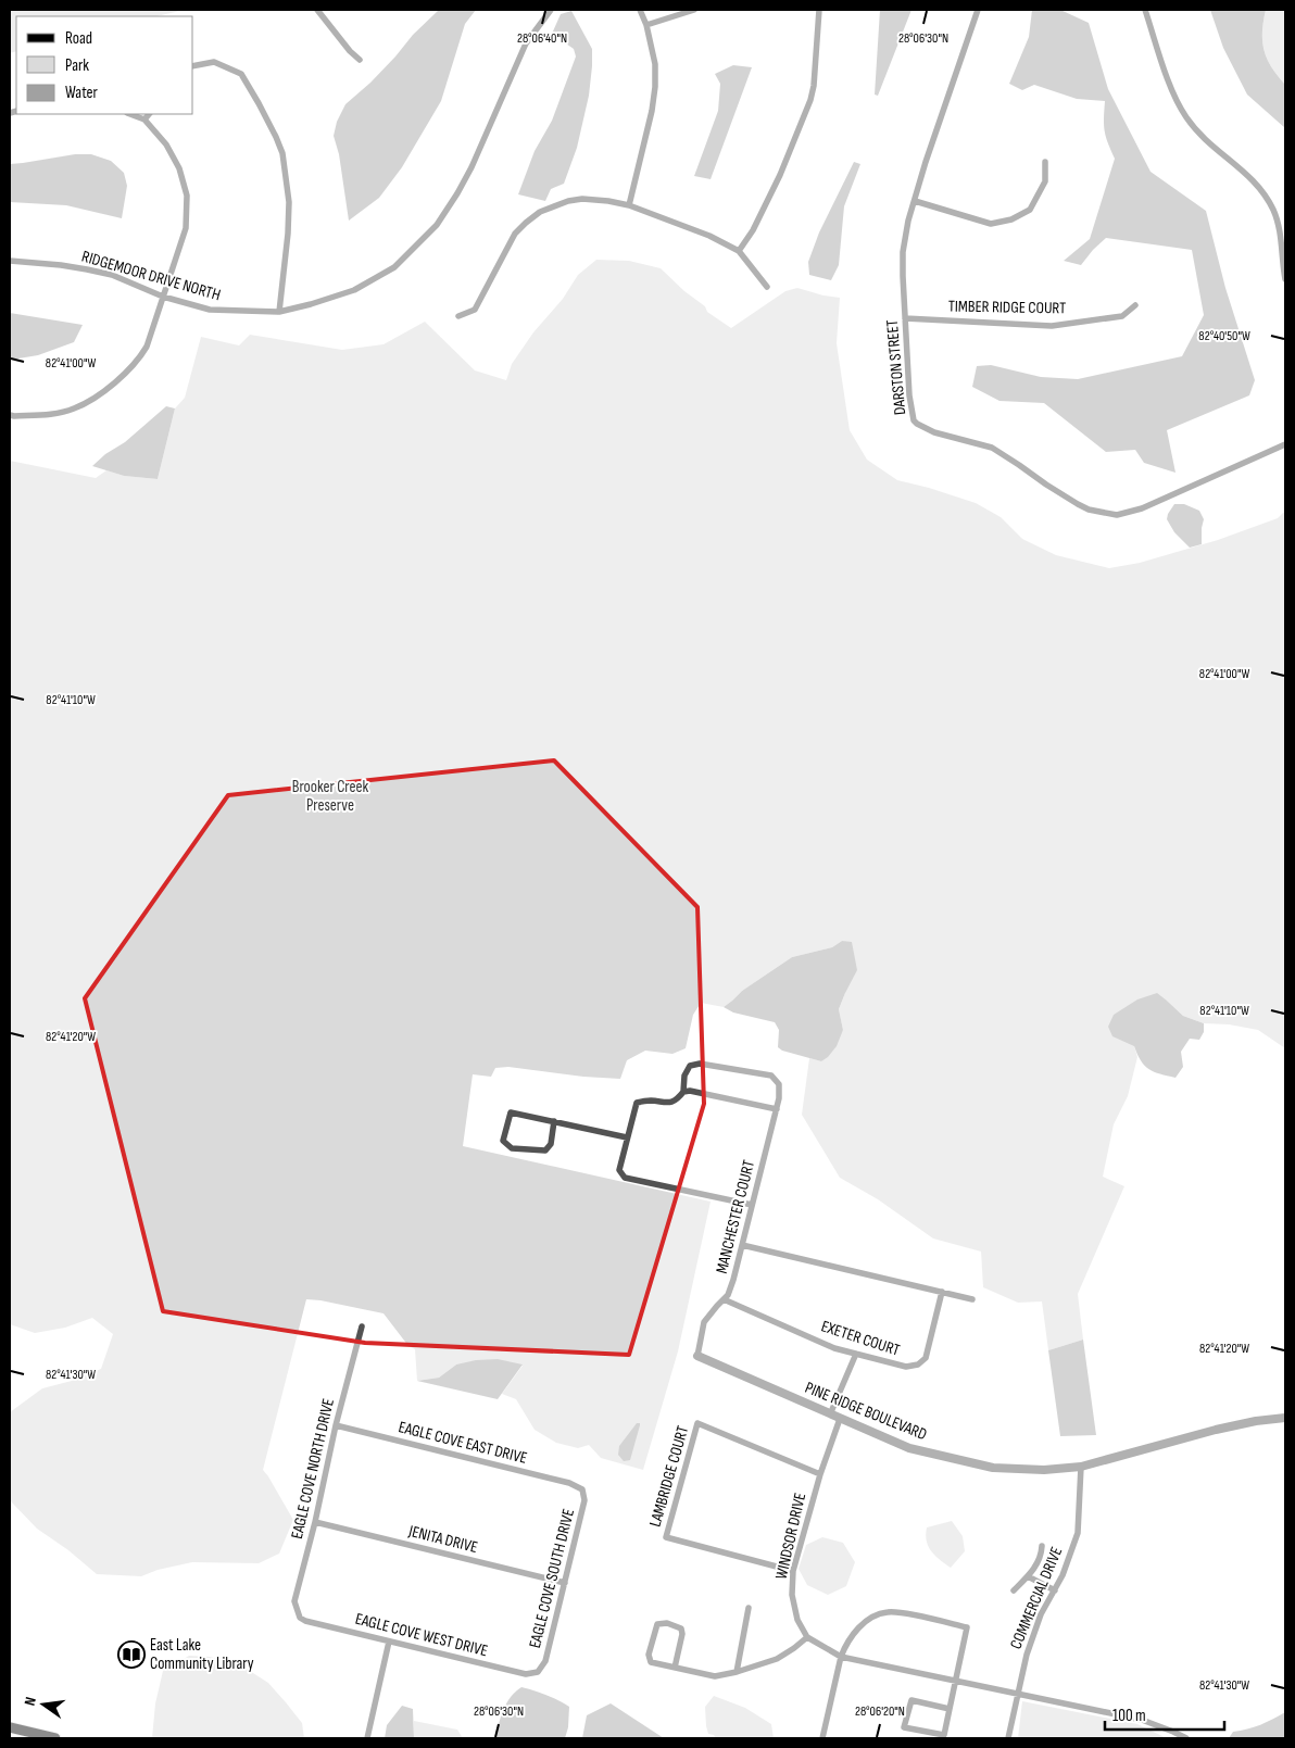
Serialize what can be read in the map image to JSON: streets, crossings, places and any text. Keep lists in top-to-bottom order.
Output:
{
  "streets": {
    "street": [
      "RIDGEMOOR DRIVE NORTH",
      "TIMBER RIDGE COURT",
      "DARSTON STREET",
      "MANCHESTER COURT",
      "EXETER COURT",
      "PINE RIDGE BOULEVARD",
      "EAGLE COVE EAST DRIVE",
      "EAGLE COVE NORTH DRIVE",
      "LAMBRIDGE COURT",
      "WINDSOR DRIVE",
      "JENITA DRIVE",
      "EAGLE COVE SOUTH DRIVE",
      "COMMERCIAL DRIVE",
      "EAGLE COVE WEST DRIVE"
    ]
  },
  "crossings": [
    ["TIMBER RIDGE COURT", "DARSTON STREET"],
    ["MANCHESTER COURT", "EXETER COURT"],
    ["MANCHESTER COURT", "PINE RIDGE BOULEVARD"],
    ["PINE RIDGE BOULEVARD", "WINDSOR DRIVE"],
    ["PINE RIDGE BOULEVARD", "COMMERCIAL DRIVE"],
    ["EAGLE COVE EAST DRIVE", "EAGLE COVE NORTH DRIVE"],
    ["EAGLE COVE EAST DRIVE", "EAGLE COVE SOUTH DRIVE"],
    ["EAGLE COVE NORTH DRIVE", "JENITA DRIVE"],
    ["EAGLE COVE NORTH DRIVE", "EAGLE COVE WEST DRIVE"],
    ["LAMBRIDGE COURT", "WINDSOR DRIVE"],
    ["JENITA DRIVE", "EAGLE COVE SOUTH DRIVE"],
    ["EAGLE COVE SOUTH DRIVE", "EAGLE COVE WEST DRIVE"]
  ],
  "parks": ["Brooker Creek Preserve"],
  "places": {
    "library": ["East Lake Community Library"]
  },
  "legend": ["Road", "Park", "Water"],
  "scale_bar": "100 m",
  "north": "left",
  "coordinates": [
    "28°06'40\"N",
    "28°06'30\"N",
    "82°40'50\"W",
    "82°41'00\"W",
    "82°41'10\"W",
    "82°41'20\"W",
    "82°41'30\"W",
    "28°06'20\"N"
  ]
}
